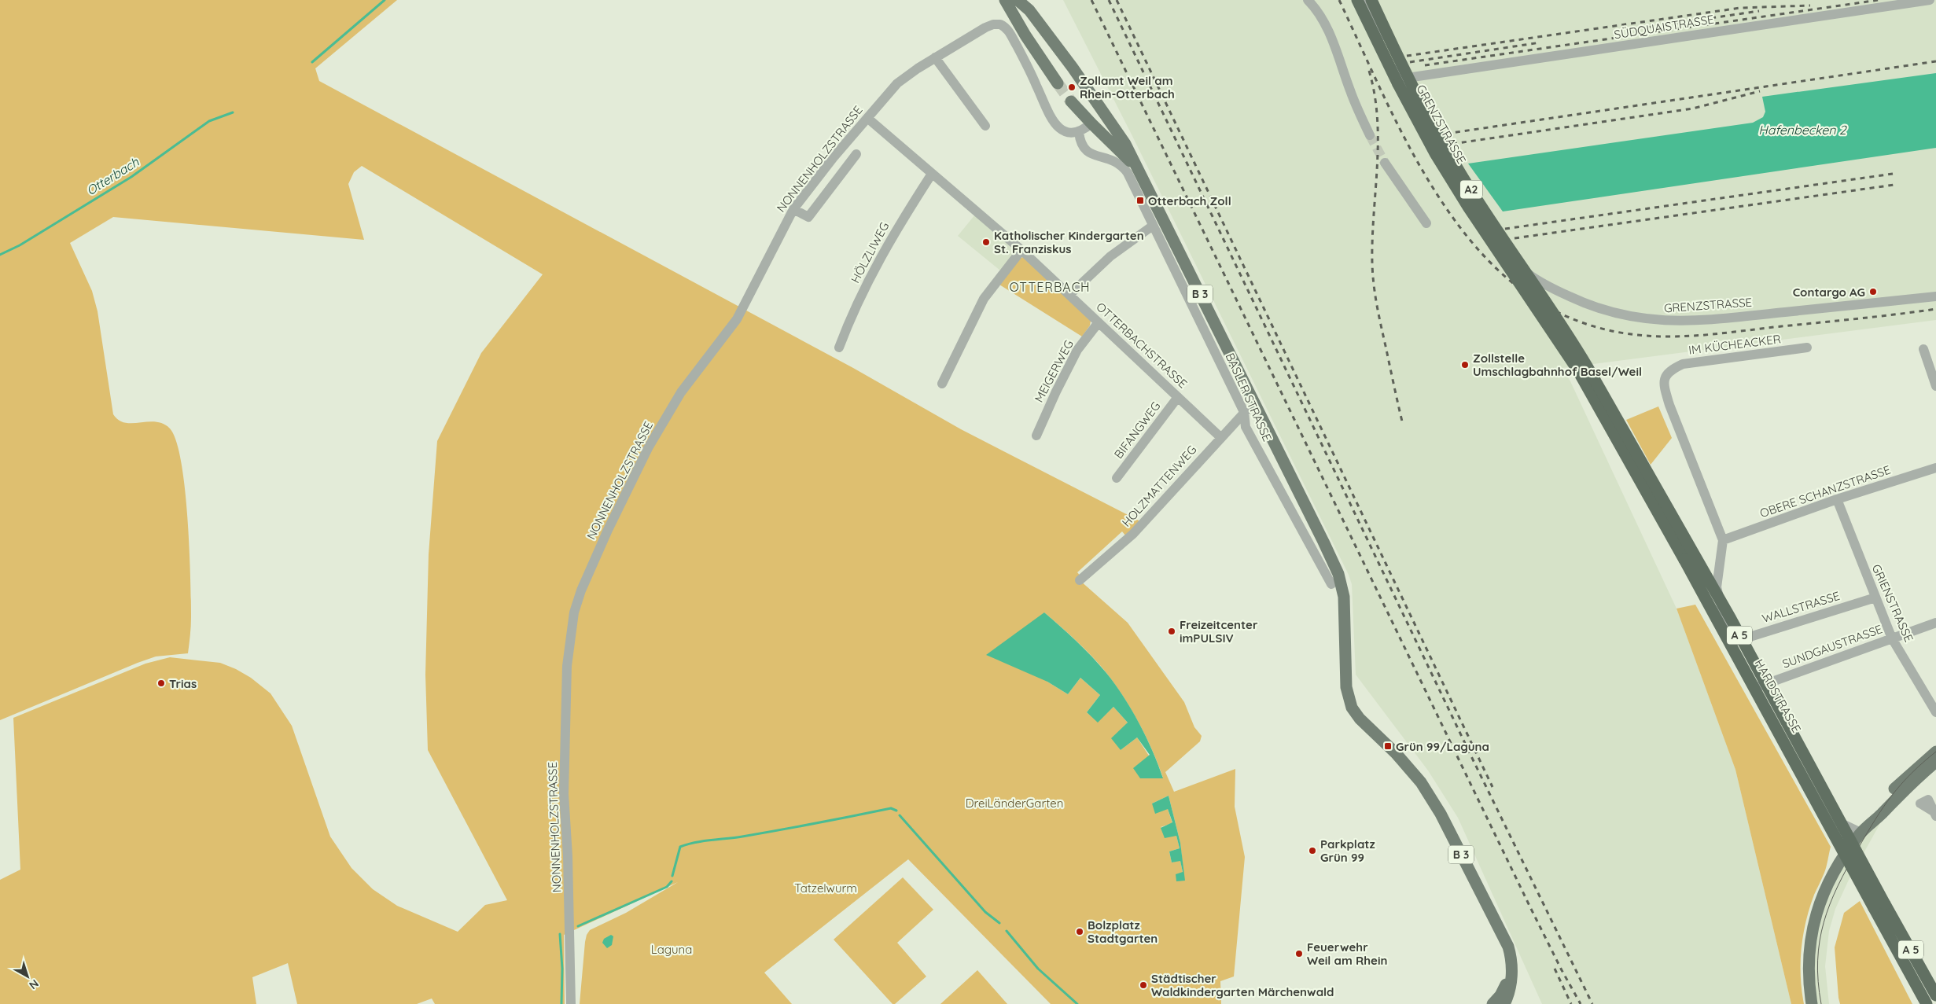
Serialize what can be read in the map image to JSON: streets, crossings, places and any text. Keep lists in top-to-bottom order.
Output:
{
  "streets": {
    "highway": ["A2", "A 5"],
    "main road": ["B 3"],
    "street": [
      "SÜDQUAISTRASSE",
      "GRENZSTRASSE",
      "NONNENHOLZSTRASSE",
      "HÖLZLIWEG",
      "IM KÜCHEACKER",
      "OTTERBACHSTRASSE",
      "MEIGERWEG",
      "BASLER STRASSE",
      "BIFANGWEG",
      "HOLZMATTENWEG",
      "OBERE SCHANZSTRASSE",
      "GRIENSTRASSE",
      "WALLSTRASSE",
      "SUNDGAUSTRASSE",
      "HARDSTRASSE"
    ]
  },
  "crossings": [
    ["SÜDQUAISTRASSE", "GRENZSTRASSE"],
    ["NONNENHOLZSTRASSE", "OTTERBACHSTRASSE"],
    ["NONNENHOLZSTRASSE", "BASLER STRASSE"],
    ["A2", "A 5"],
    ["HÖLZLIWEG", "OTTERBACHSTRASSE"],
    ["B 3", "HOLZMATTENWEG"],
    ["IM KÜCHEACKER", "HARDSTRASSE"],
    ["OTTERBACHSTRASSE", "MEIGERWEG"],
    ["OTTERBACHSTRASSE", "BIFANGWEG"],
    ["OTTERBACHSTRASSE", "HOLZMATTENWEG"],
    ["BASLER STRASSE", "HOLZMATTENWEG"],
    ["OBERE SCHANZSTRASSE", "GRIENSTRASSE"],
    ["OBERE SCHANZSTRASSE", "HARDSTRASSE"],
    ["GRIENSTRASSE", "WALLSTRASSE"],
    ["GRIENSTRASSE", "SUNDGAUSTRASSE"],
    ["WALLSTRASSE", "HARDSTRASSE"],
    ["SUNDGAUSTRASSE", "HARDSTRASSE"]
  ],
  "districts": ["OTTERBACH"],
  "water": ["Hafenbecken 2", "Otterbach"],
  "parks": ["DreiLänderGarten", "Tatzelwurm", "Laguna"],
  "places": {
    "other": [
      "Zollamt Weil am Rhein-Otterbach",
      "Katholischer Kindergarten St. Franziskus",
      "Contargo AG",
      "Zollstelle Umschlagbahnhof Basel/Weil",
      "Freizeitcenter imPULSIV",
      "Trias",
      "Parkplatz Grün 99",
      "Bolzplatz Stadtgarten",
      "Feuerwehr Weil am Rhein",
      "Städtischer Waldkindergarten Märchenwald"
    ],
    "transit": ["Otterbach Zoll", "Grün 99/Laguna"]
  },
  "north": "bottom right"
}
